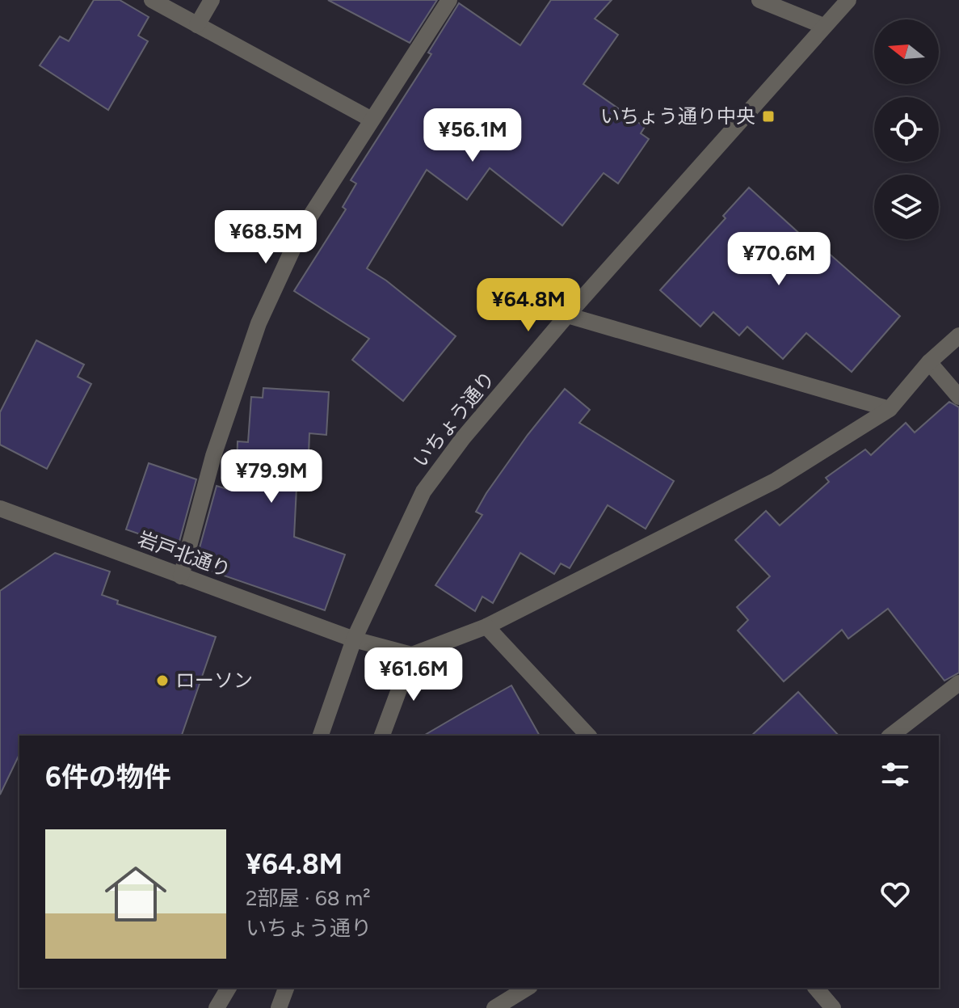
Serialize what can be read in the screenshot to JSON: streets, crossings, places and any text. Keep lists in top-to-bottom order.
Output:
{
  "streets": {
    "street": ["いちょう通り", "岩戸北通り"]
  },
  "crossings": [
    ["いちょう通り", "岩戸北通り"]
  ],
  "places": {
    "transit": ["いちょう通り中央"],
    "other": ["ローソン"]
  },
  "north": "left",
  "page": {
    "price": [
      "¥56.1M",
      "¥68.5M",
      "¥70.6M",
      "¥64.8M",
      "¥79.9M",
      "¥61.6M"
    ],
    "heading": "6件の物件",
    "list": [
      {
        "name": "¥64.8M",
        "note": "2部屋 · 68 m² · いちょう通り"
      }
    ]
  }
}
